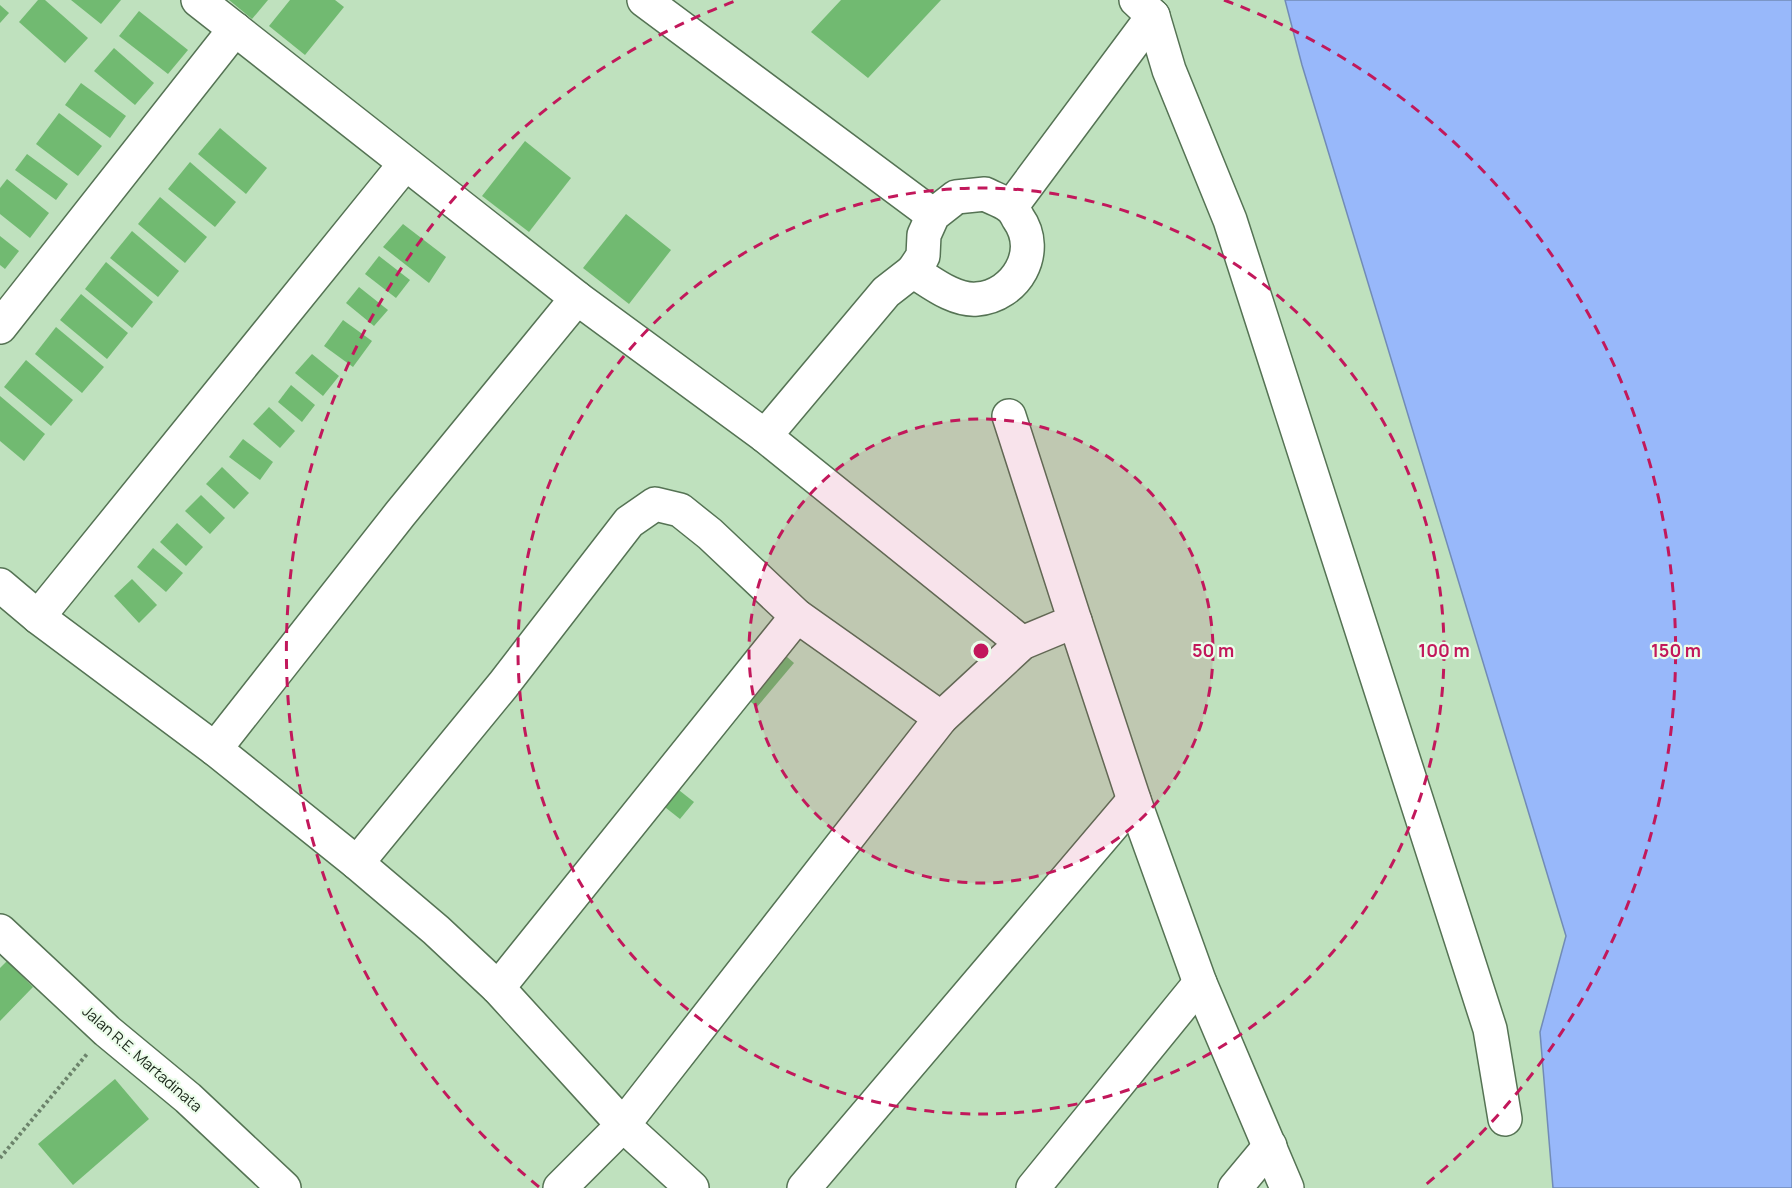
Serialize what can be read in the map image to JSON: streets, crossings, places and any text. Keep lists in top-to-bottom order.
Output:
{
  "streets": {
    "main road": ["Jalan R.E. Martadinata"]
  },
  "rings": ["50 m", "100 m", "150 m"]
}
